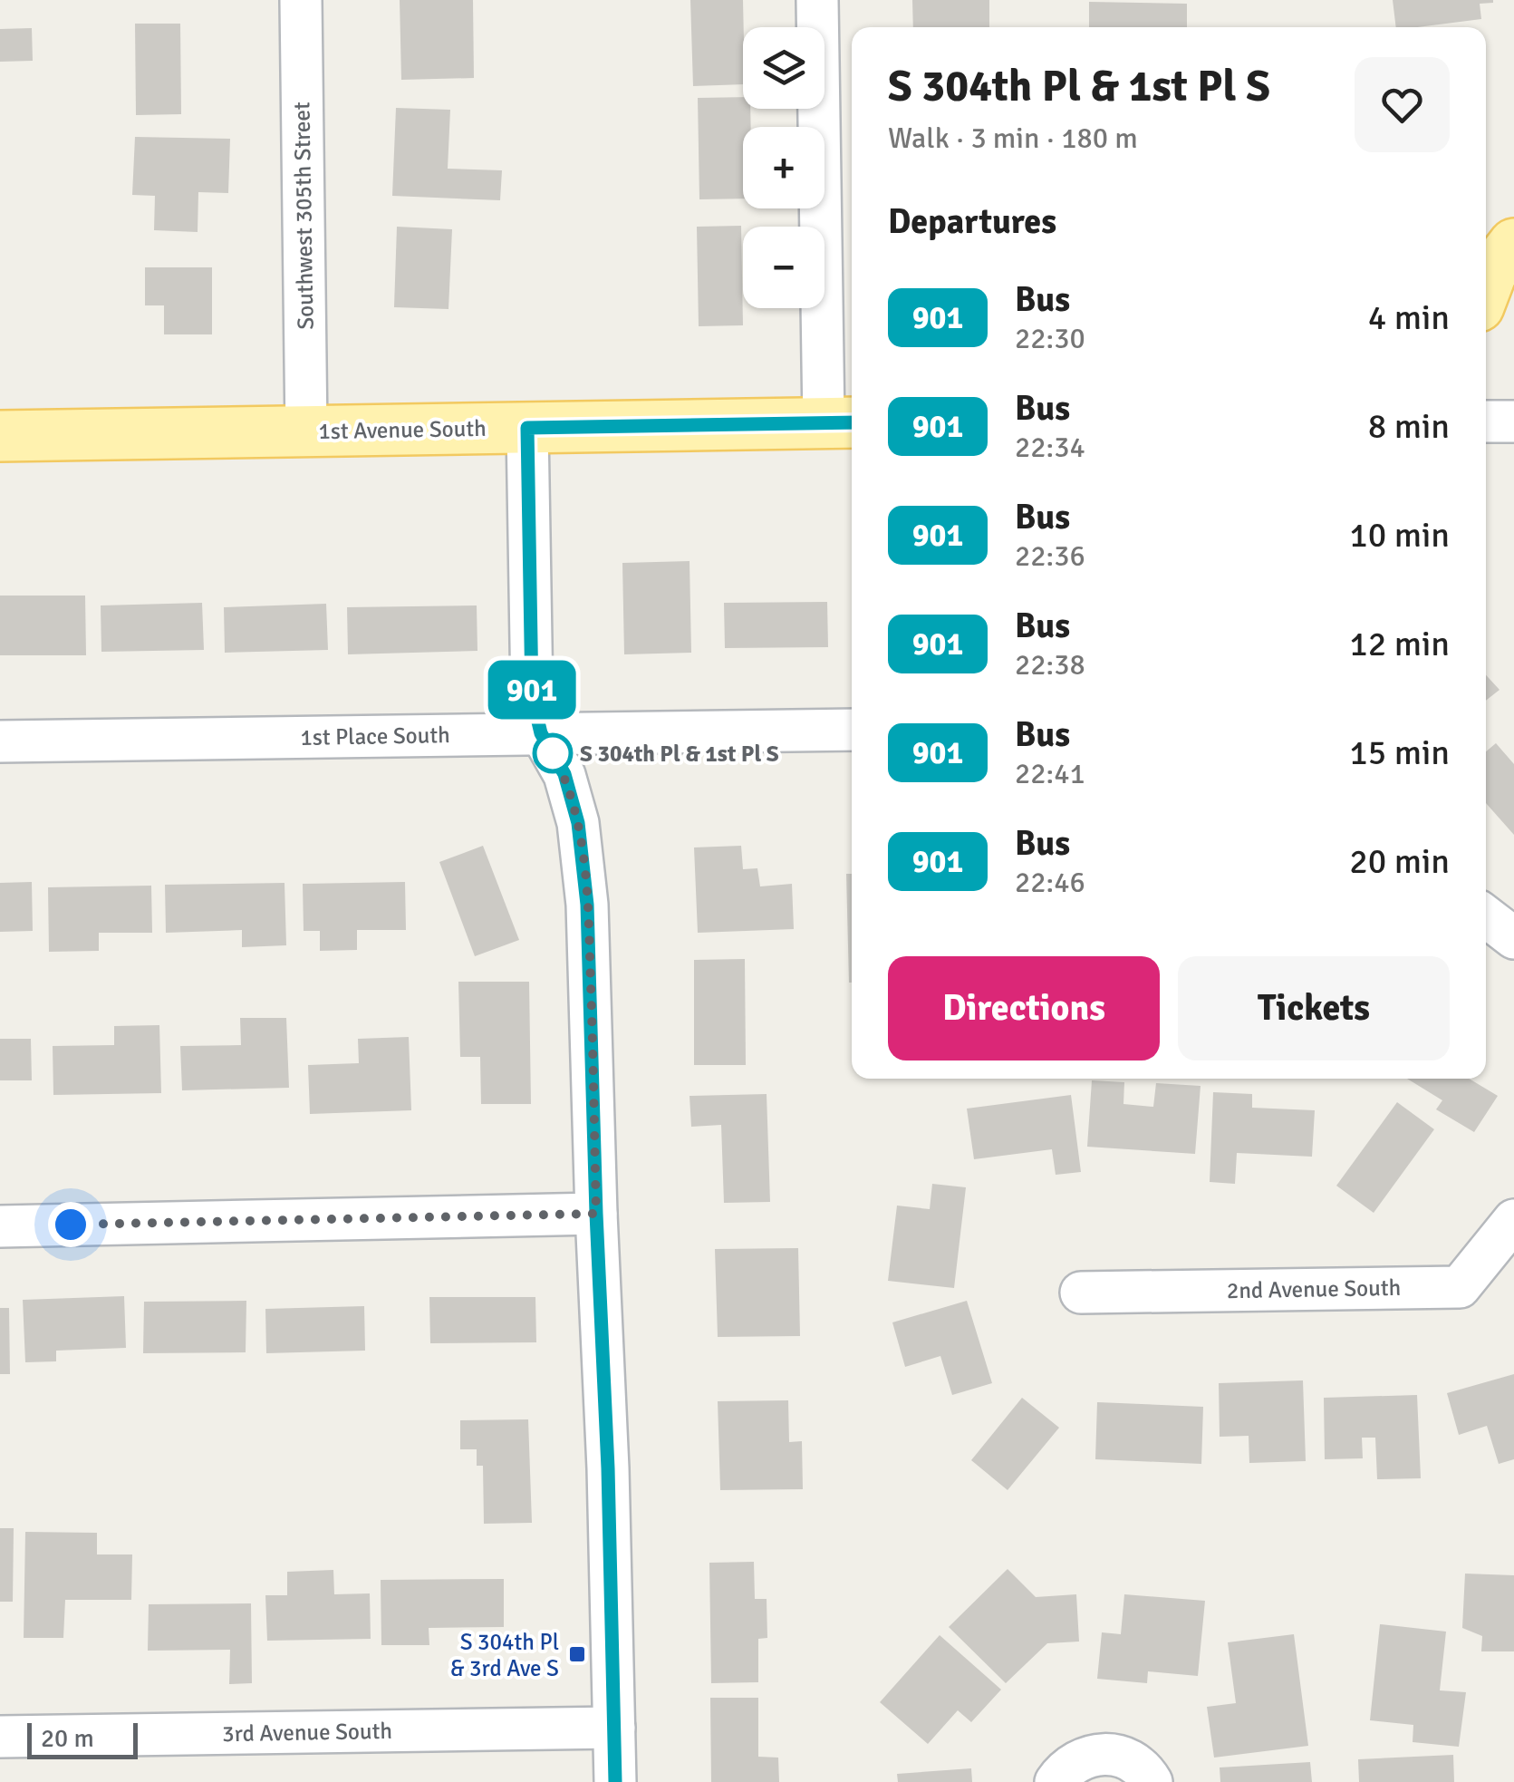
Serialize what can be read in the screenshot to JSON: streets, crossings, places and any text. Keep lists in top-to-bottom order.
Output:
{
  "streets": {
    "main road": ["1st Avenue South"],
    "street": [
      "Southwest 305th Street",
      "1st Place South",
      "2nd Avenue South",
      "3rd Avenue South"
    ]
  },
  "crossings": [
    ["Southwest 305th Street", "1st Avenue South"]
  ],
  "places": {
    "other": ["S 304th Pl & 1st Pl S"],
    "transit": ["S 304th Pl & 3rd Ave S"]
  },
  "lines": ["bus line 901"],
  "scale_bar": "20 m",
  "page": {
    "on_map": "901",
    "map_buttons": ["+", "−"],
    "heading": [
      ["S 304th Pl & 1st Pl S", "Walk · 3 min · 180 m"],
      "Departures"
    ],
    "list": [
      {
        "mark": "901",
        "name": "Bus",
        "note": "22:30",
        "value": "4 min"
      },
      {
        "mark": "901",
        "name": "Bus",
        "note": "22:34",
        "value": "8 min"
      },
      {
        "mark": "901",
        "name": "Bus",
        "note": "22:36",
        "value": "10 min"
      },
      {
        "mark": "901",
        "name": "Bus",
        "note": "22:38",
        "value": "12 min"
      },
      {
        "mark": "901",
        "name": "Bus",
        "note": "22:41",
        "value": "15 min"
      },
      {
        "mark": "901",
        "name": "Bus",
        "note": "22:46",
        "value": "20 min"
      }
    ],
    "buttons": ["Directions", "Tickets"],
    "scale": "20 m"
  }
}
